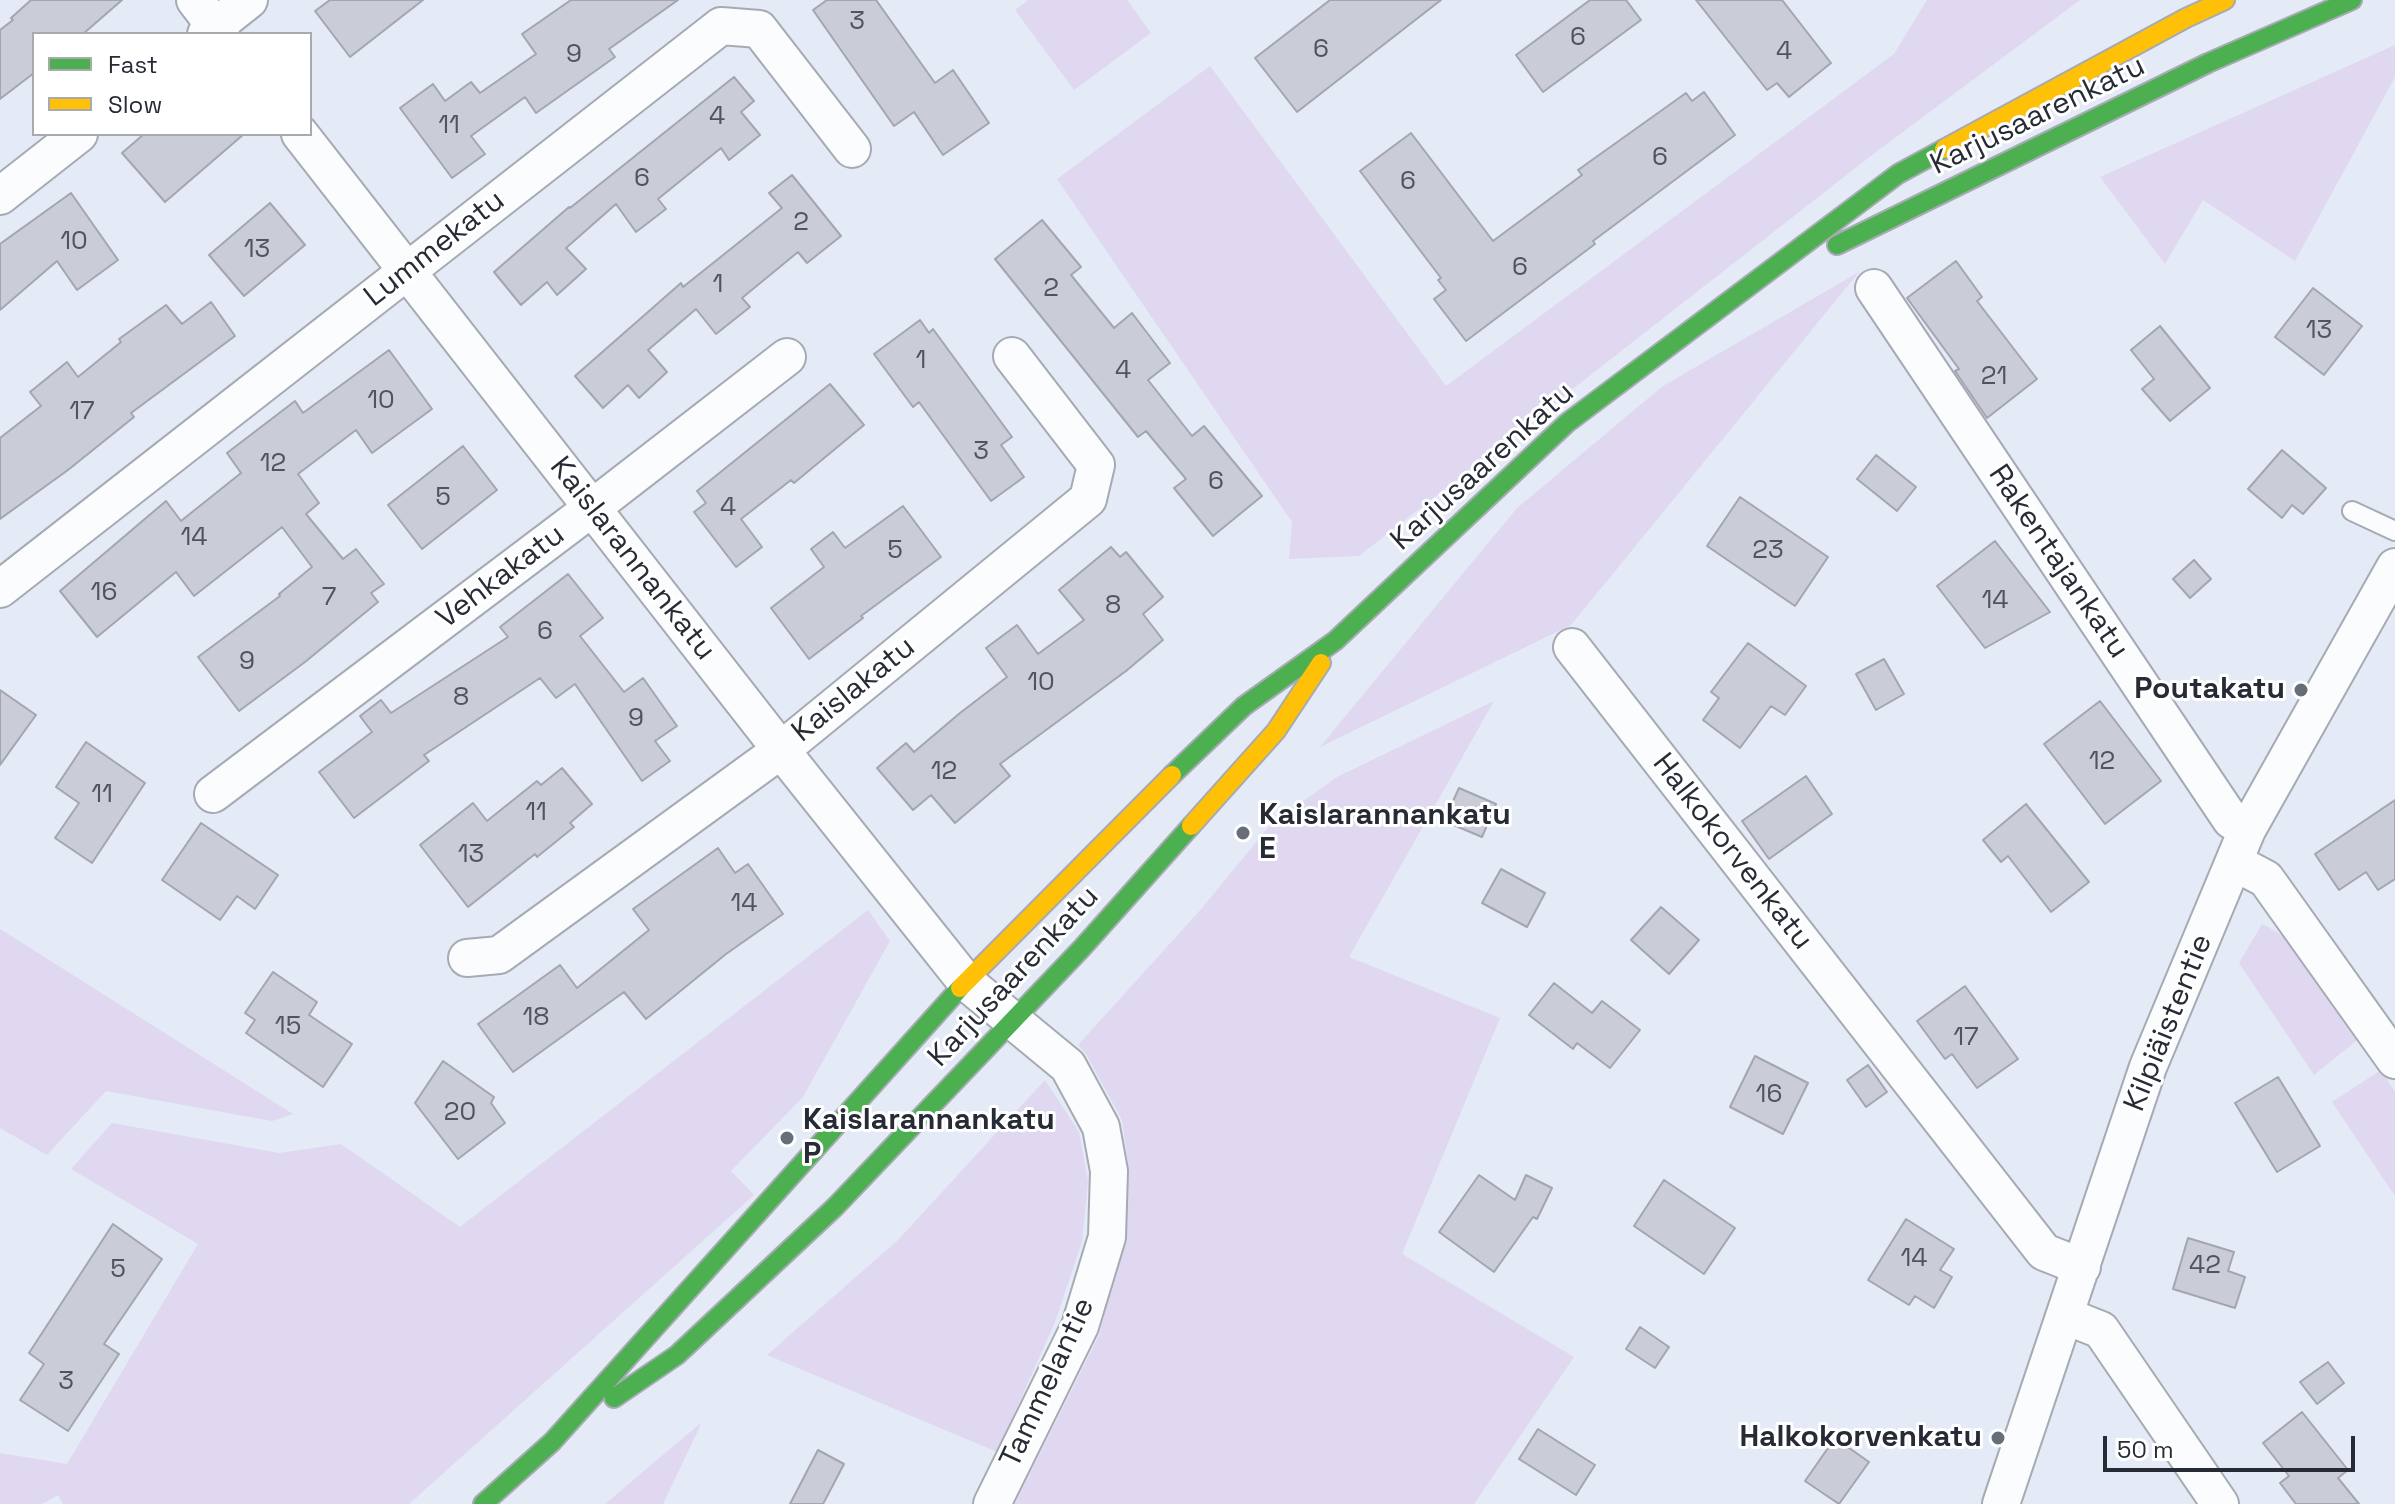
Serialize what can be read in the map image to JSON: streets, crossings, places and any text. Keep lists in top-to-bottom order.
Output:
{
  "streets": {
    "street": [
      "Karjusaarenkatu",
      "Lummekatu",
      "Kaislarannankatu",
      "Rakentajankatu",
      "Vehkakatu",
      "Kaislakatu",
      "Halkokorvenkatu",
      "Kilpiäistentie",
      "Tammelantie"
    ]
  },
  "crossings": [
    ["Karjusaarenkatu", "Kaislarannankatu"],
    ["Karjusaarenkatu", "Tammelantie"],
    ["Lummekatu", "Kaislarannankatu"],
    ["Kaislarannankatu", "Vehkakatu"],
    ["Kaislarannankatu", "Kaislakatu"],
    ["Kaislarannankatu", "Tammelantie"],
    ["Rakentajankatu", "Kilpiäistentie"],
    ["Halkokorvenkatu", "Kilpiäistentie"]
  ],
  "places": [
    "Poutakatu",
    "Kaislarannankatu E",
    "Kaislarannankatu P",
    "Halkokorvenkatu"
  ],
  "house_numbers": [
    "3",
    "6",
    "6",
    "4",
    "9",
    "4",
    "11",
    "6",
    "6",
    "6",
    "2",
    "10",
    "13",
    "6",
    "1",
    "2",
    "13",
    "1",
    "4",
    "21",
    "10",
    "17",
    "3",
    "12",
    "6",
    "5",
    "4",
    "14",
    "5",
    "23",
    "16",
    "7",
    "14",
    "8",
    "6",
    "9",
    "10",
    "8",
    "9",
    "12",
    "12",
    "11",
    "11",
    "13",
    "14",
    "18",
    "15",
    "17",
    "16",
    "20",
    "14",
    "42",
    "5",
    "3"
  ],
  "legend": ["Fast", "Slow"],
  "scale_bar": "50 m"
}
